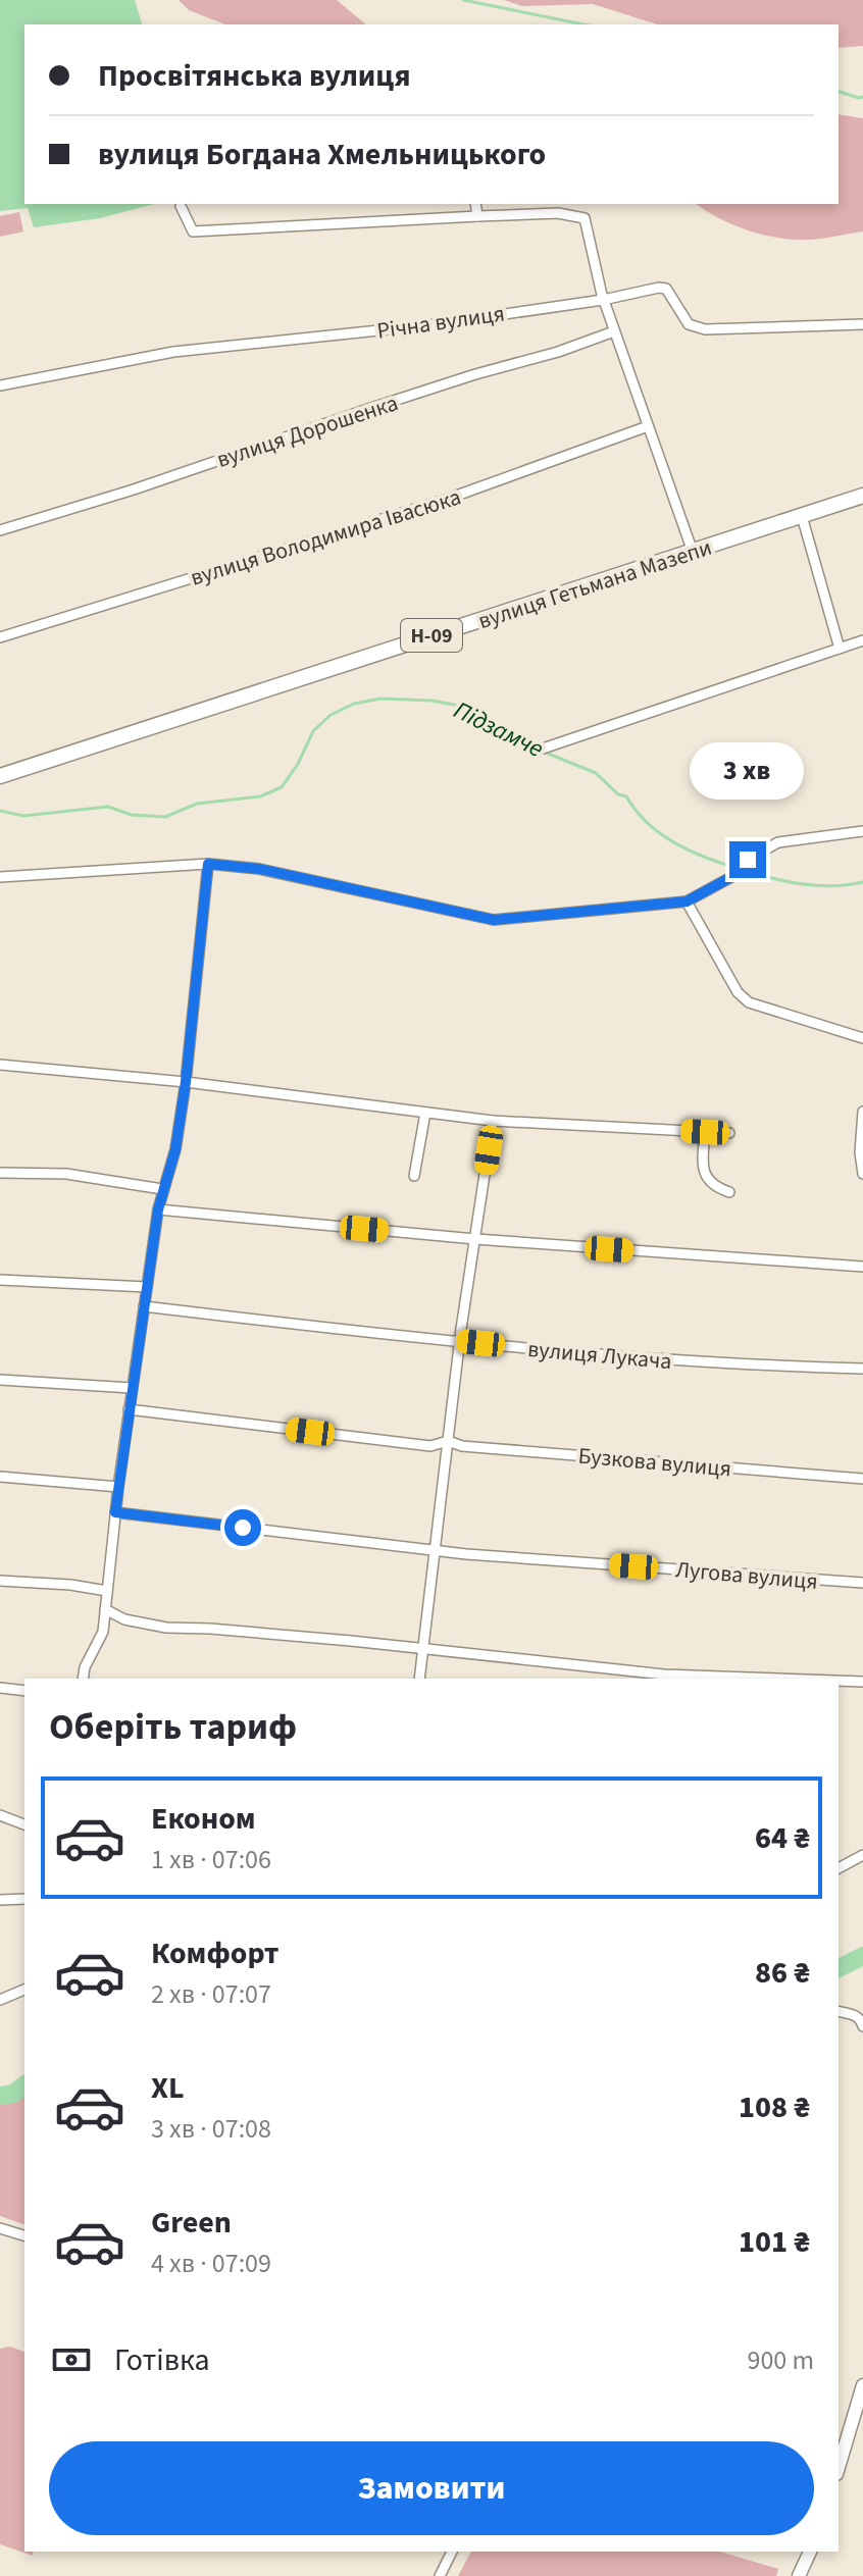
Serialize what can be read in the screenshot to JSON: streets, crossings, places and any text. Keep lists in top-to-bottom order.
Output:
{
  "streets": {
    "main road": ["вулиця Гетьмана Мазепи", "Н-09"],
    "street": [
      "Річна вулиця",
      "вулиця Дорошенка",
      "вулиця Володимира Івасюка",
      "вулиця Лукача",
      "Бузкова вулиця",
      "Лугова вулиця"
    ]
  },
  "water": ["Підзамче"],
  "page": {
    "banner": ["Просвітянська вулиця", "вулиця Богдана Хмельницького"],
    "bubble": "3 хв",
    "heading": "Оберіть тариф",
    "list": [
      {
        "name": "Економ",
        "note": "1 хв · 07:06",
        "value": "64 ₴"
      },
      {
        "name": "Комфорт",
        "note": "2 хв · 07:07",
        "value": "86 ₴"
      },
      {
        "name": "XL",
        "note": "3 хв · 07:08",
        "value": "108 ₴"
      },
      {
        "name": "Green",
        "note": "4 хв · 07:09",
        "value": "101 ₴"
      }
    ],
    "pay": ["Готівка", "900 m"],
    "buttons": "Замовити"
  }
}
